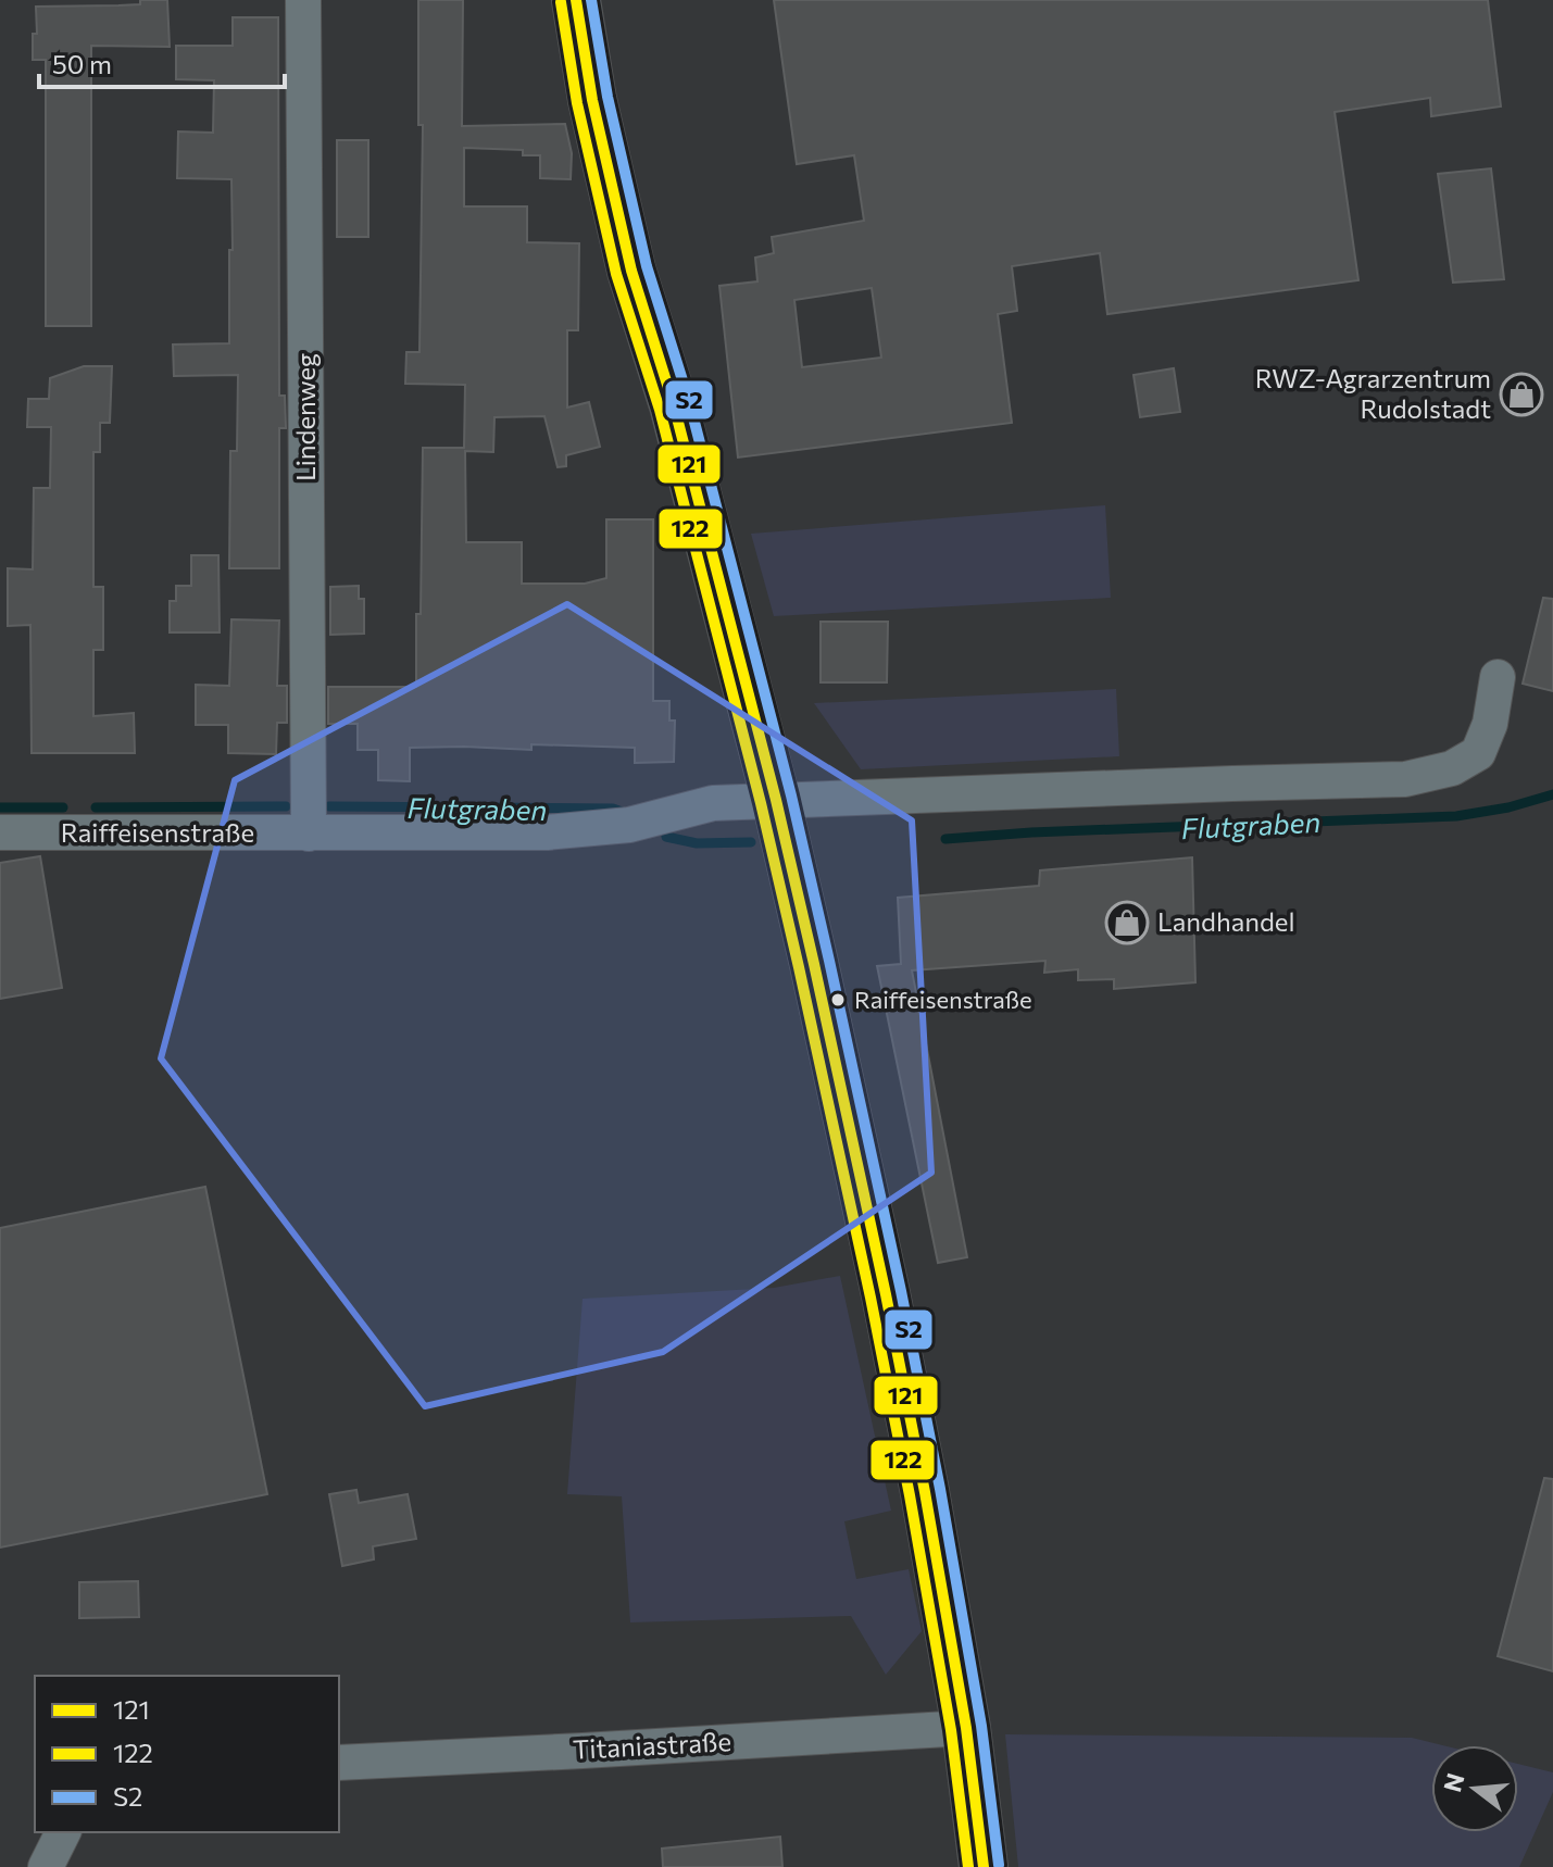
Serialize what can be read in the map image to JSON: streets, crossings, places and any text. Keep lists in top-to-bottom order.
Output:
{
  "streets": {
    "street": ["Lindenweg", "Raiffeisenstraße", "Titaniastraße"]
  },
  "crossings": [
    ["Lindenweg", "Raiffeisenstraße"]
  ],
  "water": ["Flutgraben"],
  "places": {
    "shop": ["RWZ-Agrarzentrum Rudolstadt", "Landhandel"],
    "other": ["Raiffeisenstraße"]
  },
  "lines": ["transit line 121", "transit line S2", "transit line 122"],
  "legend": ["121", "122", "S2"],
  "scale_bar": "50 m",
  "north": "left"
}
